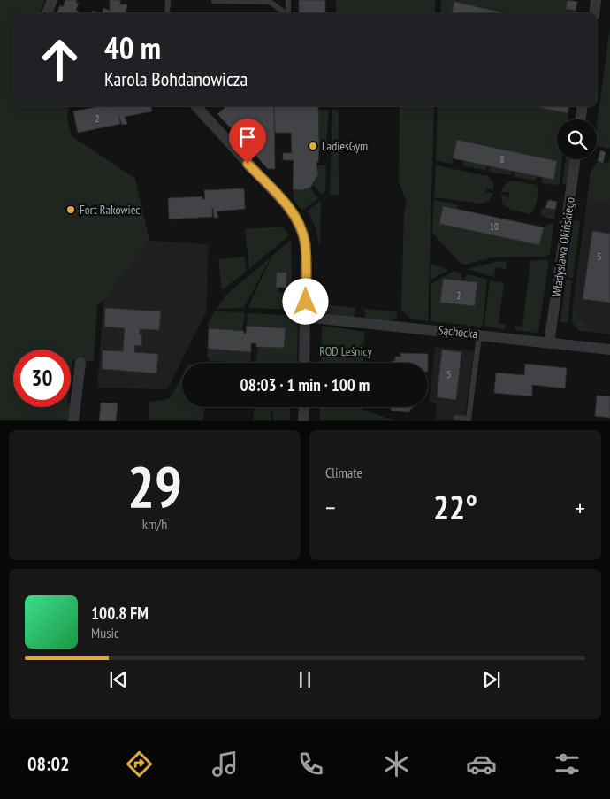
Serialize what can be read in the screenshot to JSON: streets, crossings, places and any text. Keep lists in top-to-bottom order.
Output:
{
  "streets": {
    "street": ["Władysława Okińskiego", "Sąchocka"]
  },
  "crossings": [
    ["Władysława Okińskiego", "Sąchocka"]
  ],
  "parks": ["ROD Leśnicy"],
  "places": ["LadiesGym", "Fort Rakowiec"],
  "house_numbers": [
    "2",
    "8",
    "10",
    "5",
    "2",
    "5"
  ],
  "page": {
    "turn": ["40 m", "Karola Bohdanowicza"],
    "limit": "30",
    "trip": "08:03 · 1 min · 100 m",
    "tile": [
      ["29", "km/h"],
      "Climate"
    ],
    "heat": ["−", "22°", "+"],
    "song": ["100.8 FM", "Music"],
    "tabs": "08:02"
  }
}
